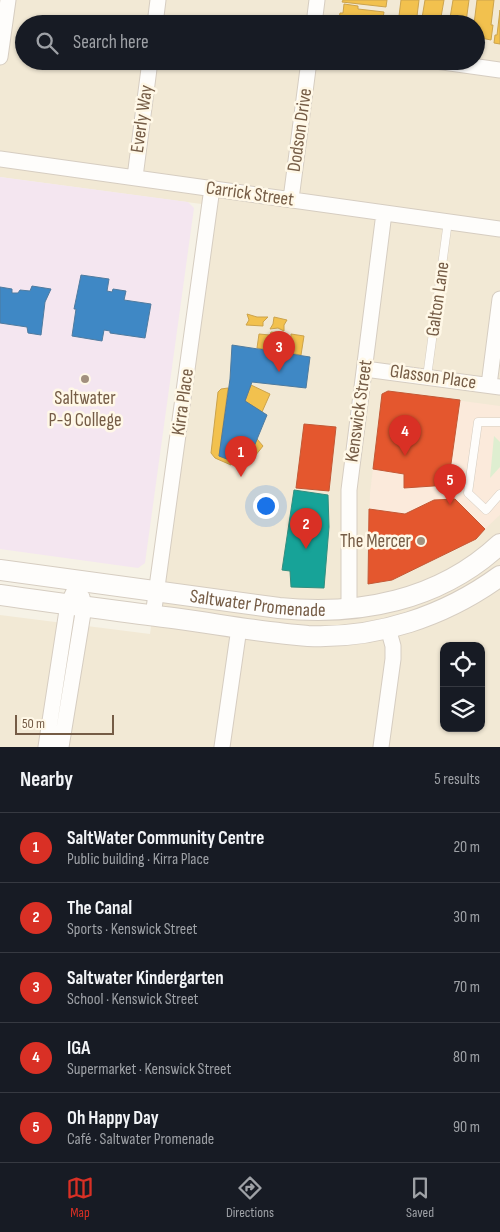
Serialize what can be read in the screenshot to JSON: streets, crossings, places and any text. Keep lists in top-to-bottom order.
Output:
{
  "streets": {
    "street": [
      "Everly Way",
      "Dodson Drive",
      "Carrick Street",
      "Glasson Place",
      "Kirra Place",
      "Kenswick Street",
      "Saltwater Promenade"
    ],
    "lane": ["Galton Lane"]
  },
  "crossings": [
    ["Everly Way", "Carrick Street"],
    ["Dodson Drive", "Carrick Street"],
    ["Carrick Street", "Galton Lane"],
    ["Carrick Street", "Kirra Place"],
    ["Carrick Street", "Kenswick Street"],
    ["Galton Lane", "Glasson Place"],
    ["Glasson Place", "Kenswick Street"],
    ["Kirra Place", "Saltwater Promenade"],
    ["Kenswick Street", "Saltwater Promenade"]
  ],
  "places": ["Saltwater P-9 College", "The Mercer"],
  "scale_bar": "50 m",
  "page": {
    "search": "Search here",
    "pins": [
      "3",
      "4",
      "1",
      "5",
      "2"
    ],
    "scale": "50 m",
    "heading": ["Nearby", "5 results"],
    "list": [
      {
        "mark": "1",
        "name": "SaltWater Community Centre",
        "note": "Public building · Kirra Place",
        "value": "20 m"
      },
      {
        "mark": "2",
        "name": "The Canal",
        "note": "Sports · Kenswick Street",
        "value": "30 m"
      },
      {
        "mark": "3",
        "name": "Saltwater Kindergarten",
        "note": "School · Kenswick Street",
        "value": "70 m"
      },
      {
        "mark": "4",
        "name": "IGA",
        "note": "Supermarket · Kenswick Street",
        "value": "80 m"
      },
      {
        "mark": "5",
        "name": "Oh Happy Day",
        "note": "Café · Saltwater Promenade",
        "value": "90 m"
      }
    ],
    "nav": ["Map", "Directions", "Saved"]
  }
}
